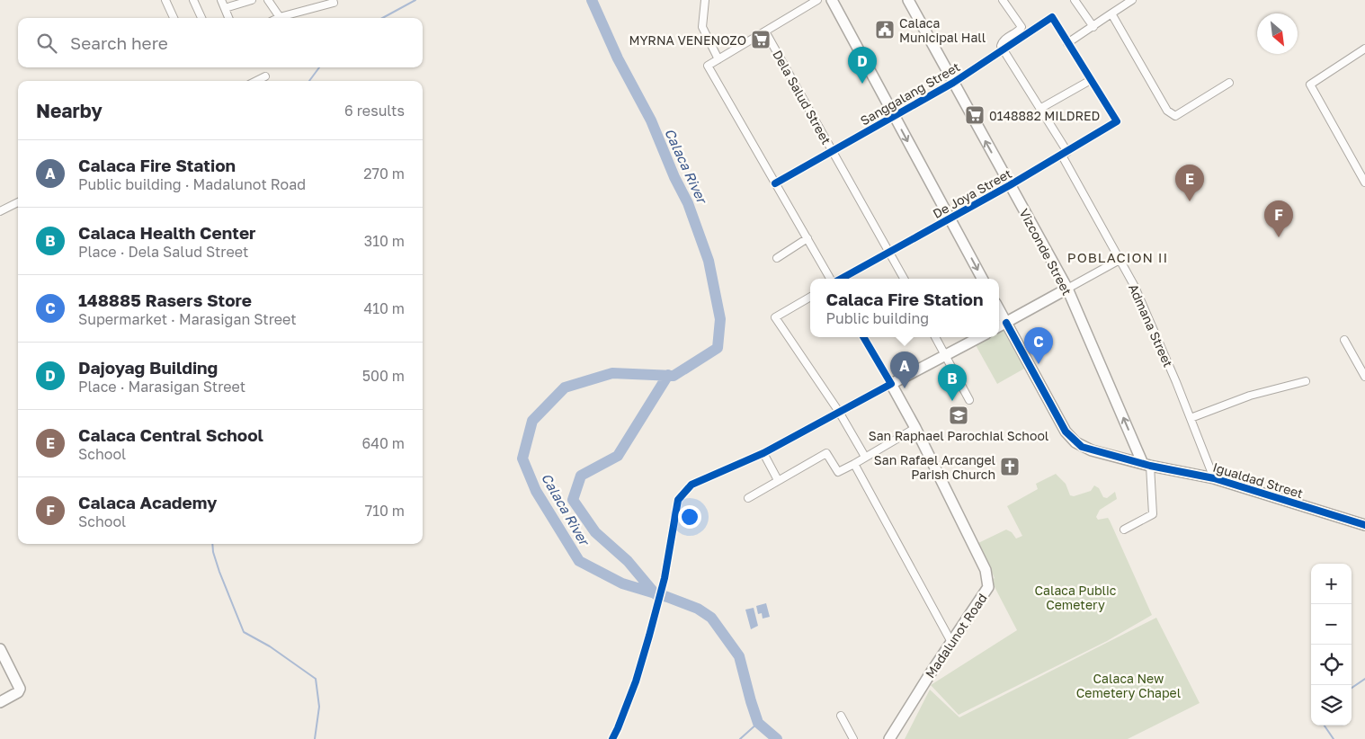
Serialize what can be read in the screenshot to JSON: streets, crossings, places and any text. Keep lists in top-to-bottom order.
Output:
{
  "streets": {
    "main road": ["Vizconde Street", "Igualdad Street", "Madalunot Road"],
    "street": [
      "Sanggalang Street",
      "Dela Salud Street",
      "De Joya Street",
      "Admana Street"
    ]
  },
  "crossings": [
    ["Sanggalang Street", "Dela Salud Street"],
    ["Sanggalang Street", "Vizconde Street"],
    ["Sanggalang Street", "Admana Street"],
    ["Dela Salud Street", "De Joya Street"],
    ["De Joya Street", "Vizconde Street"],
    ["De Joya Street", "Admana Street"],
    ["Vizconde Street", "Igualdad Street"],
    ["Admana Street", "Igualdad Street"]
  ],
  "districts": ["POBLACION II"],
  "water": ["Calaca River"],
  "parks": ["Calaca Public Cemetery", "Calaca New Cemetery Chapel"],
  "places": {
    "public building": ["Calaca Municipal Hall"],
    "supermarket": ["MYRNA VENENOZO", "0148882 MILDRED"],
    "school or university": ["San Raphael Parochial School"],
    "church": ["San Rafael Arcangel Parish Church"]
  },
  "north": "bottom right",
  "page": {
    "search": "Search here",
    "pins": [
      "D",
      "E",
      "F",
      "C",
      "A",
      "B"
    ],
    "heading": ["Nearby", "6 results"],
    "list": [
      {
        "mark": "A",
        "name": "Calaca Fire Station",
        "note": "Public building · Madalunot Road",
        "value": "270 m"
      },
      {
        "mark": "B",
        "name": "Calaca Health Center",
        "note": "Place · Dela Salud Street",
        "value": "310 m"
      },
      {
        "mark": "C",
        "name": "148885 Rasers Store",
        "note": "Supermarket · Marasigan Street",
        "value": "410 m"
      },
      {
        "mark": "D",
        "name": "Dajoyag Building",
        "note": "Place · Marasigan Street",
        "value": "500 m"
      },
      {
        "mark": "E",
        "name": "Calaca Central School",
        "note": "School",
        "value": "640 m"
      },
      {
        "mark": "F",
        "name": "Calaca Academy",
        "note": "School",
        "value": "710 m"
      }
    ],
    "popup": ["Calaca Fire Station", "Public building"],
    "map_buttons": ["+", "−"]
  }
}
